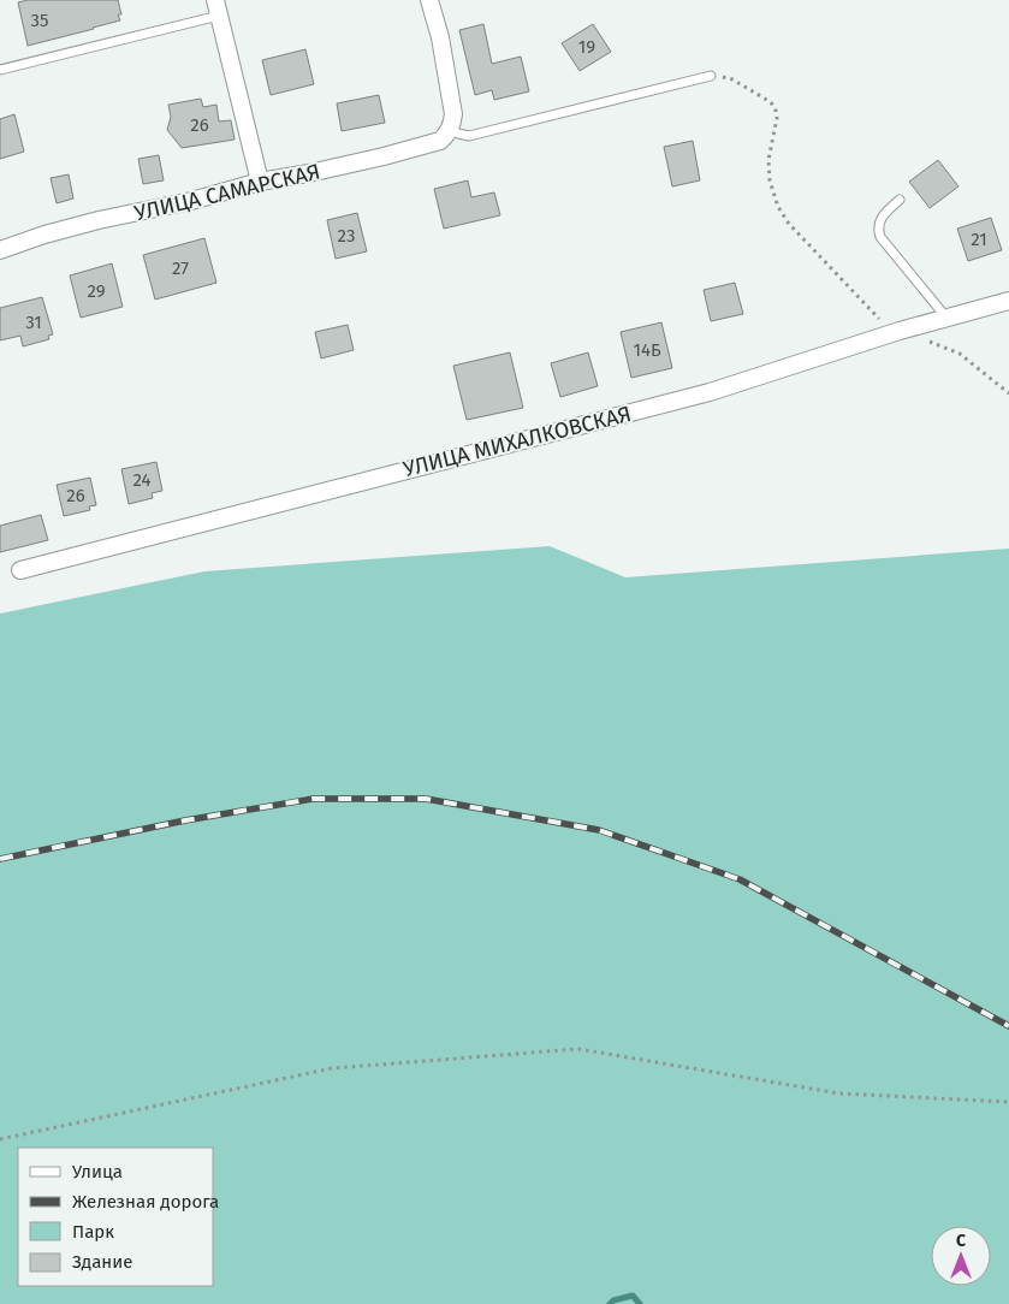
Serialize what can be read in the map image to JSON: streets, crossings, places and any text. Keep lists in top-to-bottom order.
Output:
{
  "streets": {
    "street": ["УЛИЦА САМАРСКАЯ", "УЛИЦА МИХАЛКОВСКАЯ"]
  },
  "house_numbers": [
    "35",
    "19",
    "26",
    "23",
    "21",
    "27",
    "29",
    "31",
    "14Б",
    "24",
    "26"
  ],
  "legend": [
    "Улица",
    "Железная дорога",
    "Парк",
    "Здание"
  ],
  "north": "top"
}
